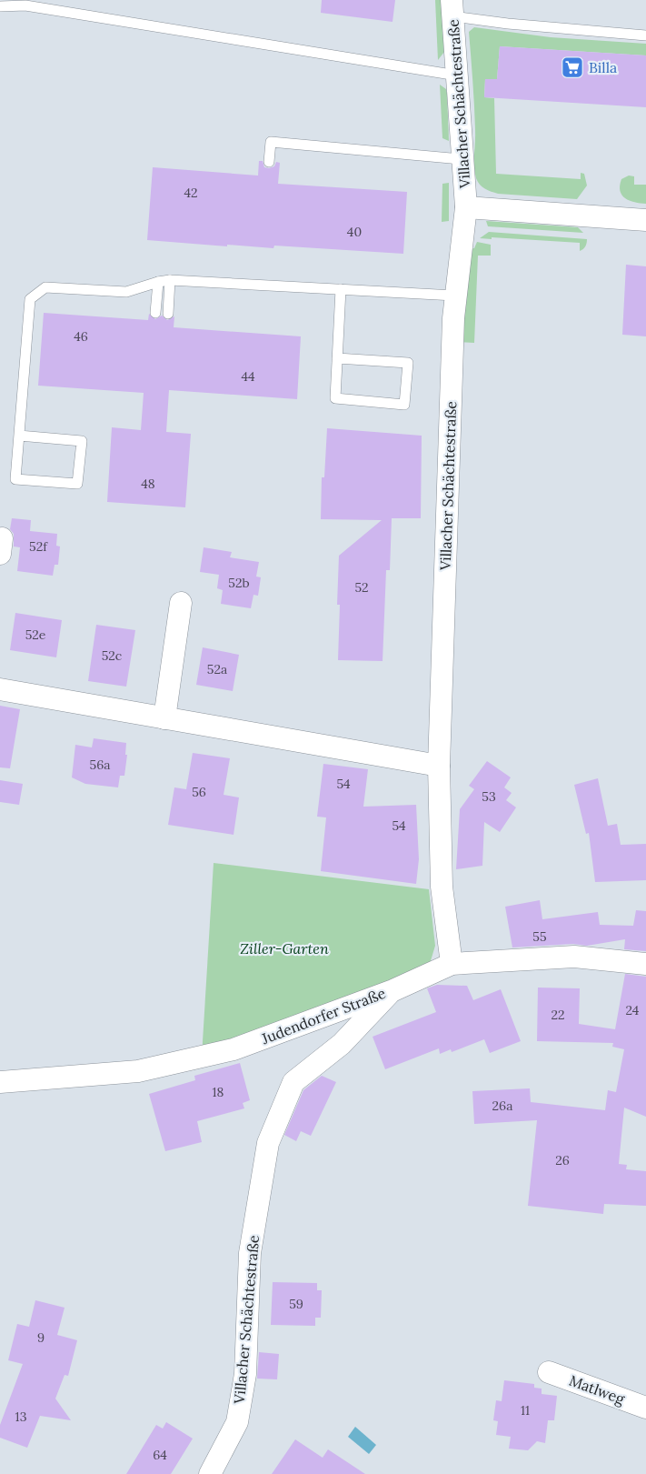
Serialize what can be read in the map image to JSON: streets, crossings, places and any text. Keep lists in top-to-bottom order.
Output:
{
  "streets": {
    "street": ["Villacher Schächtestraße", "Judendorfer Straße", "Matlweg"]
  },
  "crossings": [
    ["Villacher Schächtestraße", "Judendorfer Straße"]
  ],
  "parks": ["Ziller-Garten"],
  "places": {
    "supermarket": ["Billa"]
  },
  "house_numbers": [
    "42",
    "40",
    "46",
    "44",
    "48",
    "52f",
    "52b",
    "52",
    "52e",
    "52c",
    "52a",
    "56a",
    "54",
    "56",
    "53",
    "54",
    "55",
    "24",
    "22",
    "18",
    "26a",
    "26",
    "59",
    "9",
    "11",
    "13",
    "64"
  ]
}
